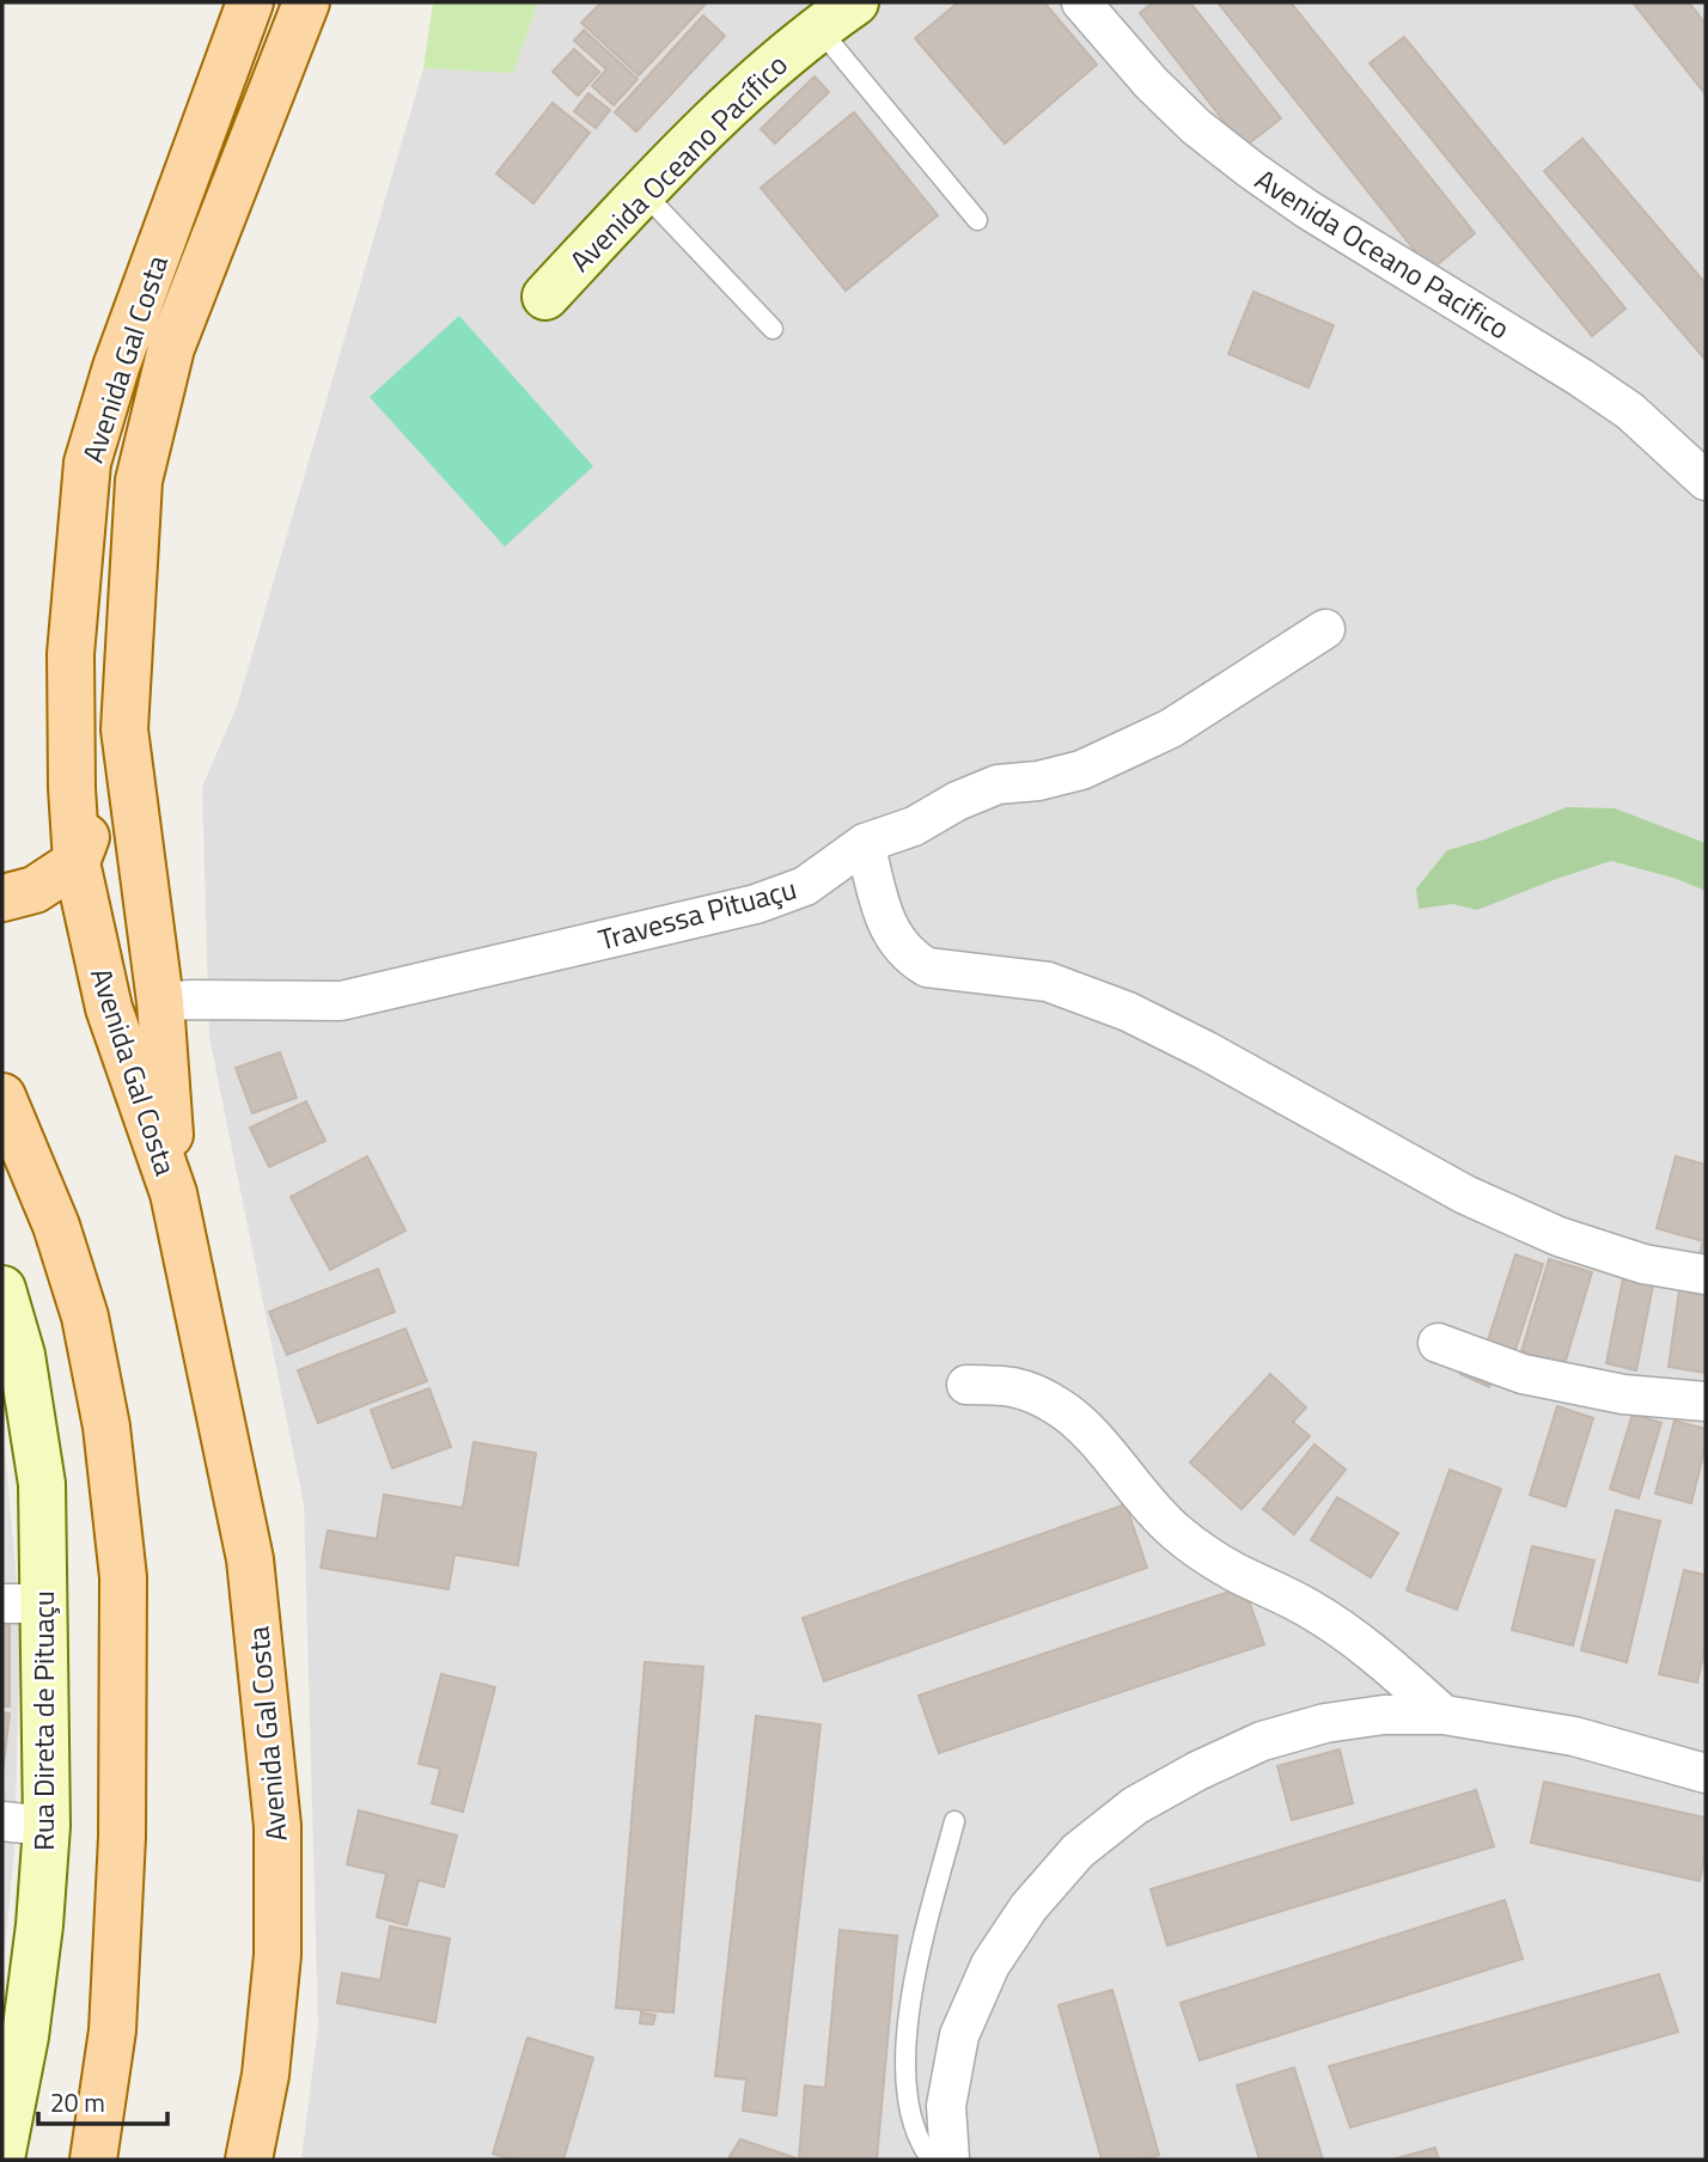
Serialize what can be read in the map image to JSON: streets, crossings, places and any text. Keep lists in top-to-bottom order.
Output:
{
  "streets": {
    "main road": ["Avenida Gal Costa"],
    "street": [
      "Avenida Oceano Pacífico",
      "Avenida Oceano Pacifico",
      "Travessa Pituaçu",
      "Rua Direta de Pituaçu"
    ]
  },
  "scale_bar": "20 m"
}
